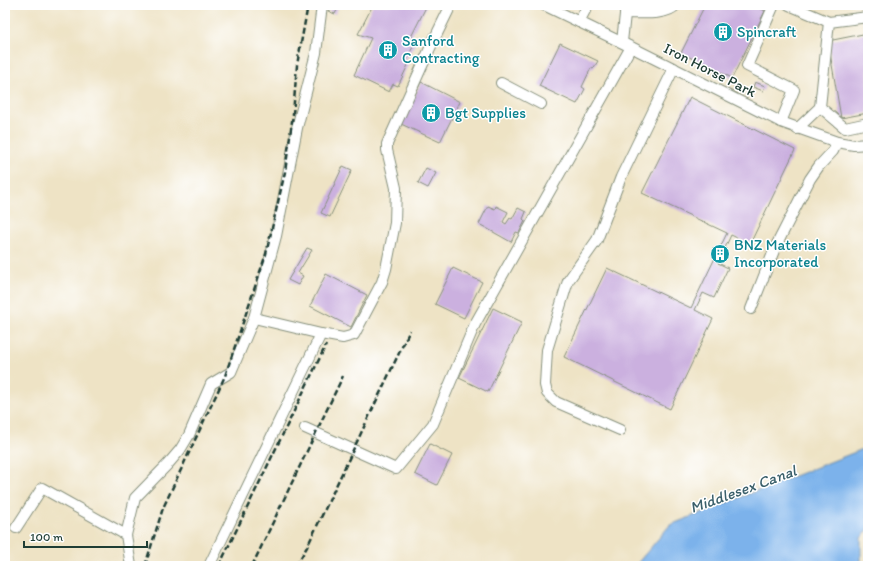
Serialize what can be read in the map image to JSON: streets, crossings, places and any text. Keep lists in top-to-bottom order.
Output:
{
  "streets": {
    "street": ["Iron Horse Park"]
  },
  "water": ["Middlesex Canal"],
  "places": {
    "building": [
      "Spincraft",
      "Sanford Contracting",
      "Bgt Supplies",
      "BNZ Materials Incorporated"
    ]
  },
  "scale_bar": "100 m"
}
